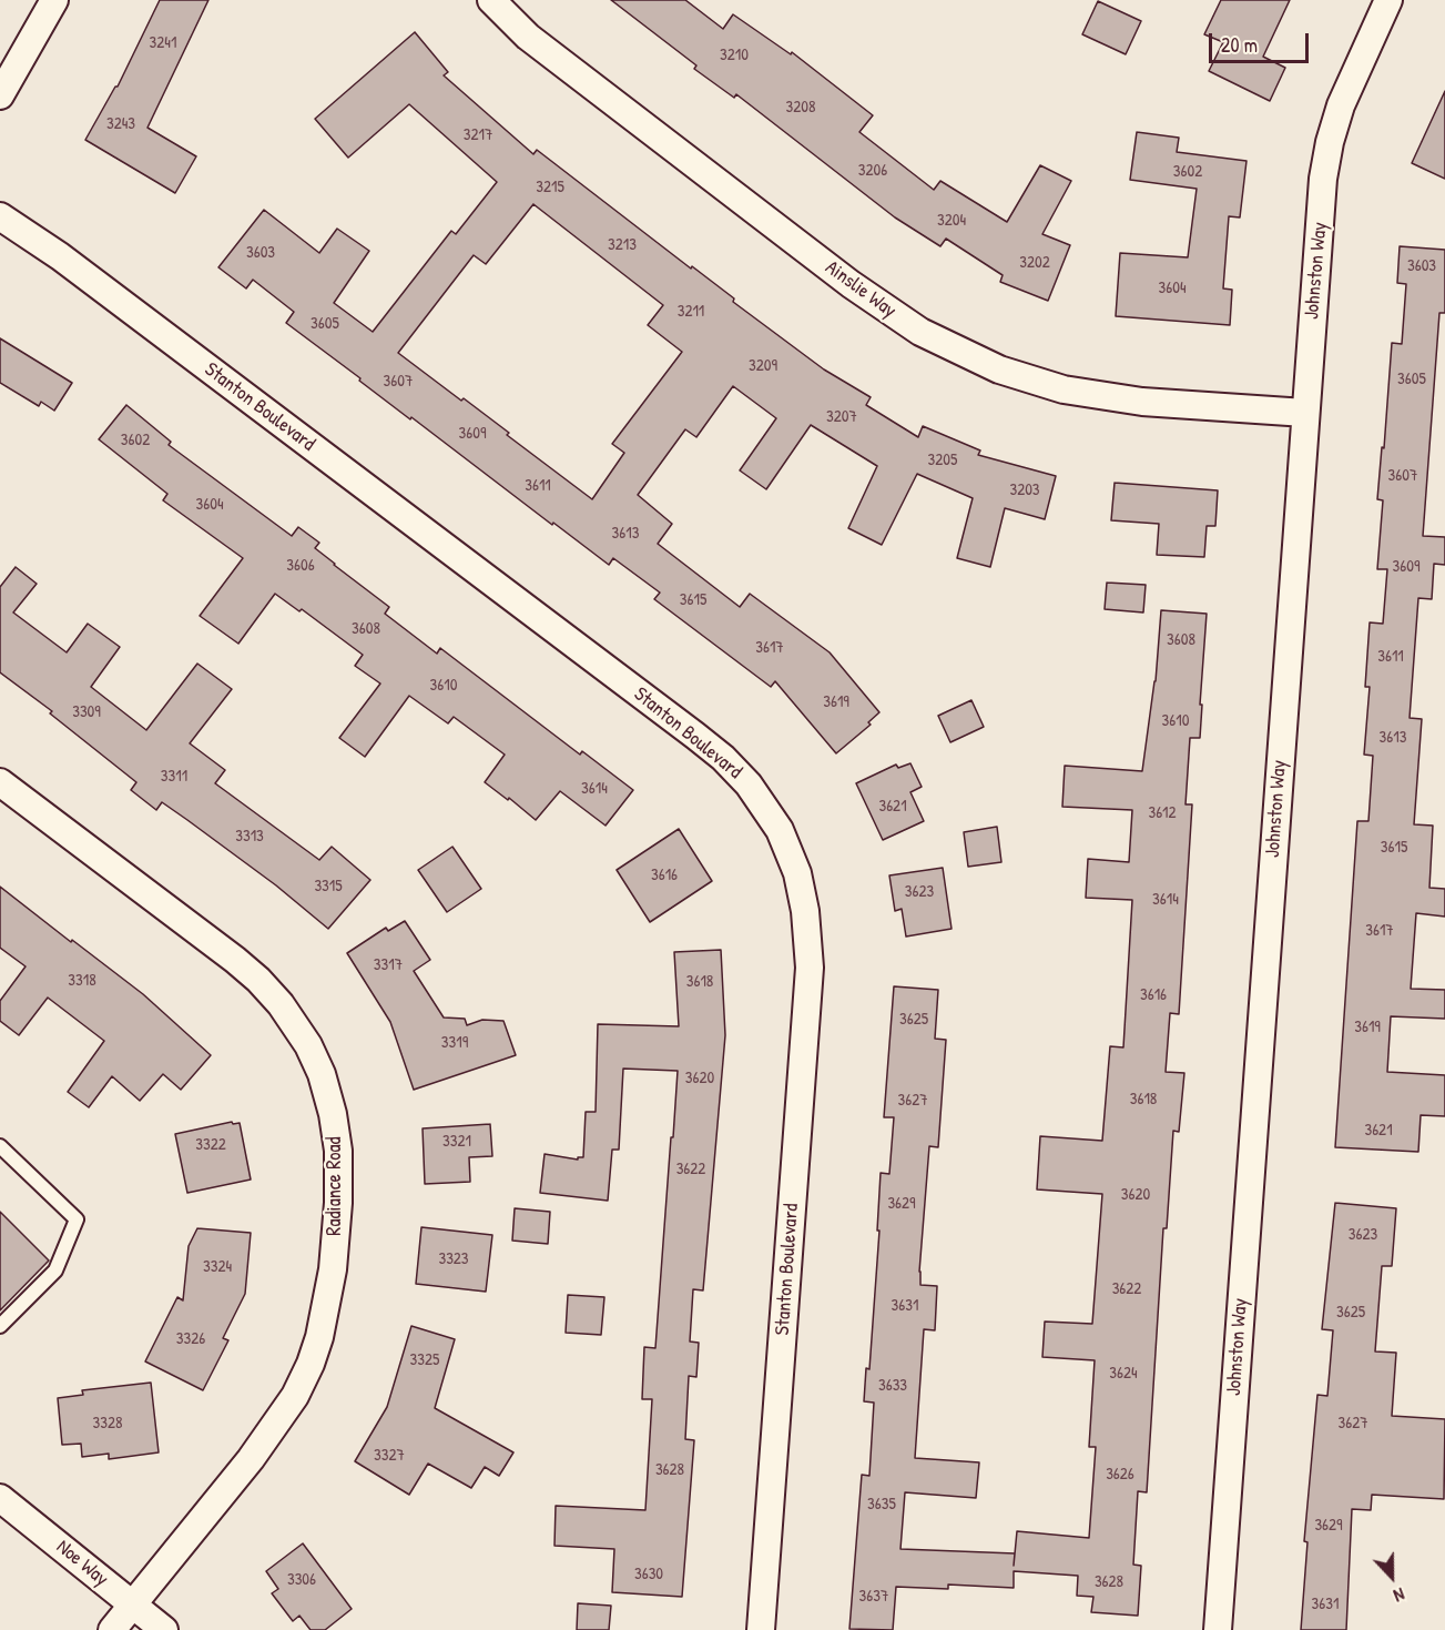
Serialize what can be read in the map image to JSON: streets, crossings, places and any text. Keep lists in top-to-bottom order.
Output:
{
  "streets": {
    "street": [
      "Johnston Way",
      "Ainslie Way",
      "Stanton Boulevard",
      "Radiance Road",
      "Noe Way"
    ]
  },
  "crossings": [
    ["Johnston Way", "Ainslie Way"],
    ["Radiance Road", "Noe Way"]
  ],
  "house_numbers": [
    "3241",
    "3210",
    "3208",
    "3243",
    "3217",
    "3206",
    "3602",
    "3215",
    "3204",
    "3213",
    "3603",
    "3202",
    "3603",
    "3604",
    "3211",
    "3605",
    "3209",
    "3605",
    "3607",
    "3207",
    "3609",
    "3602",
    "3205",
    "3607",
    "3611",
    "3203",
    "3604",
    "3613",
    "3606",
    "3609",
    "3615",
    "3608",
    "3608",
    "3617",
    "3611",
    "3610",
    "3619",
    "3309",
    "3610",
    "3613",
    "3311",
    "3614",
    "3621",
    "3612",
    "3313",
    "3615",
    "3616",
    "3315",
    "3623",
    "3614",
    "3617",
    "3317",
    "3318",
    "3618",
    "3616",
    "3625",
    "3619",
    "3319",
    "3620",
    "3618",
    "3627",
    "3621",
    "3321",
    "3322",
    "3622",
    "3620",
    "3629",
    "3623",
    "3323",
    "3324",
    "3622",
    "3631",
    "3625",
    "3326",
    "3325",
    "3624",
    "3633",
    "3328",
    "3627",
    "3327",
    "3628",
    "3626",
    "3635",
    "3629",
    "3630",
    "3306",
    "3628",
    "3637",
    "3631"
  ],
  "scale_bar": "20 m",
  "north": "bottom"
}
